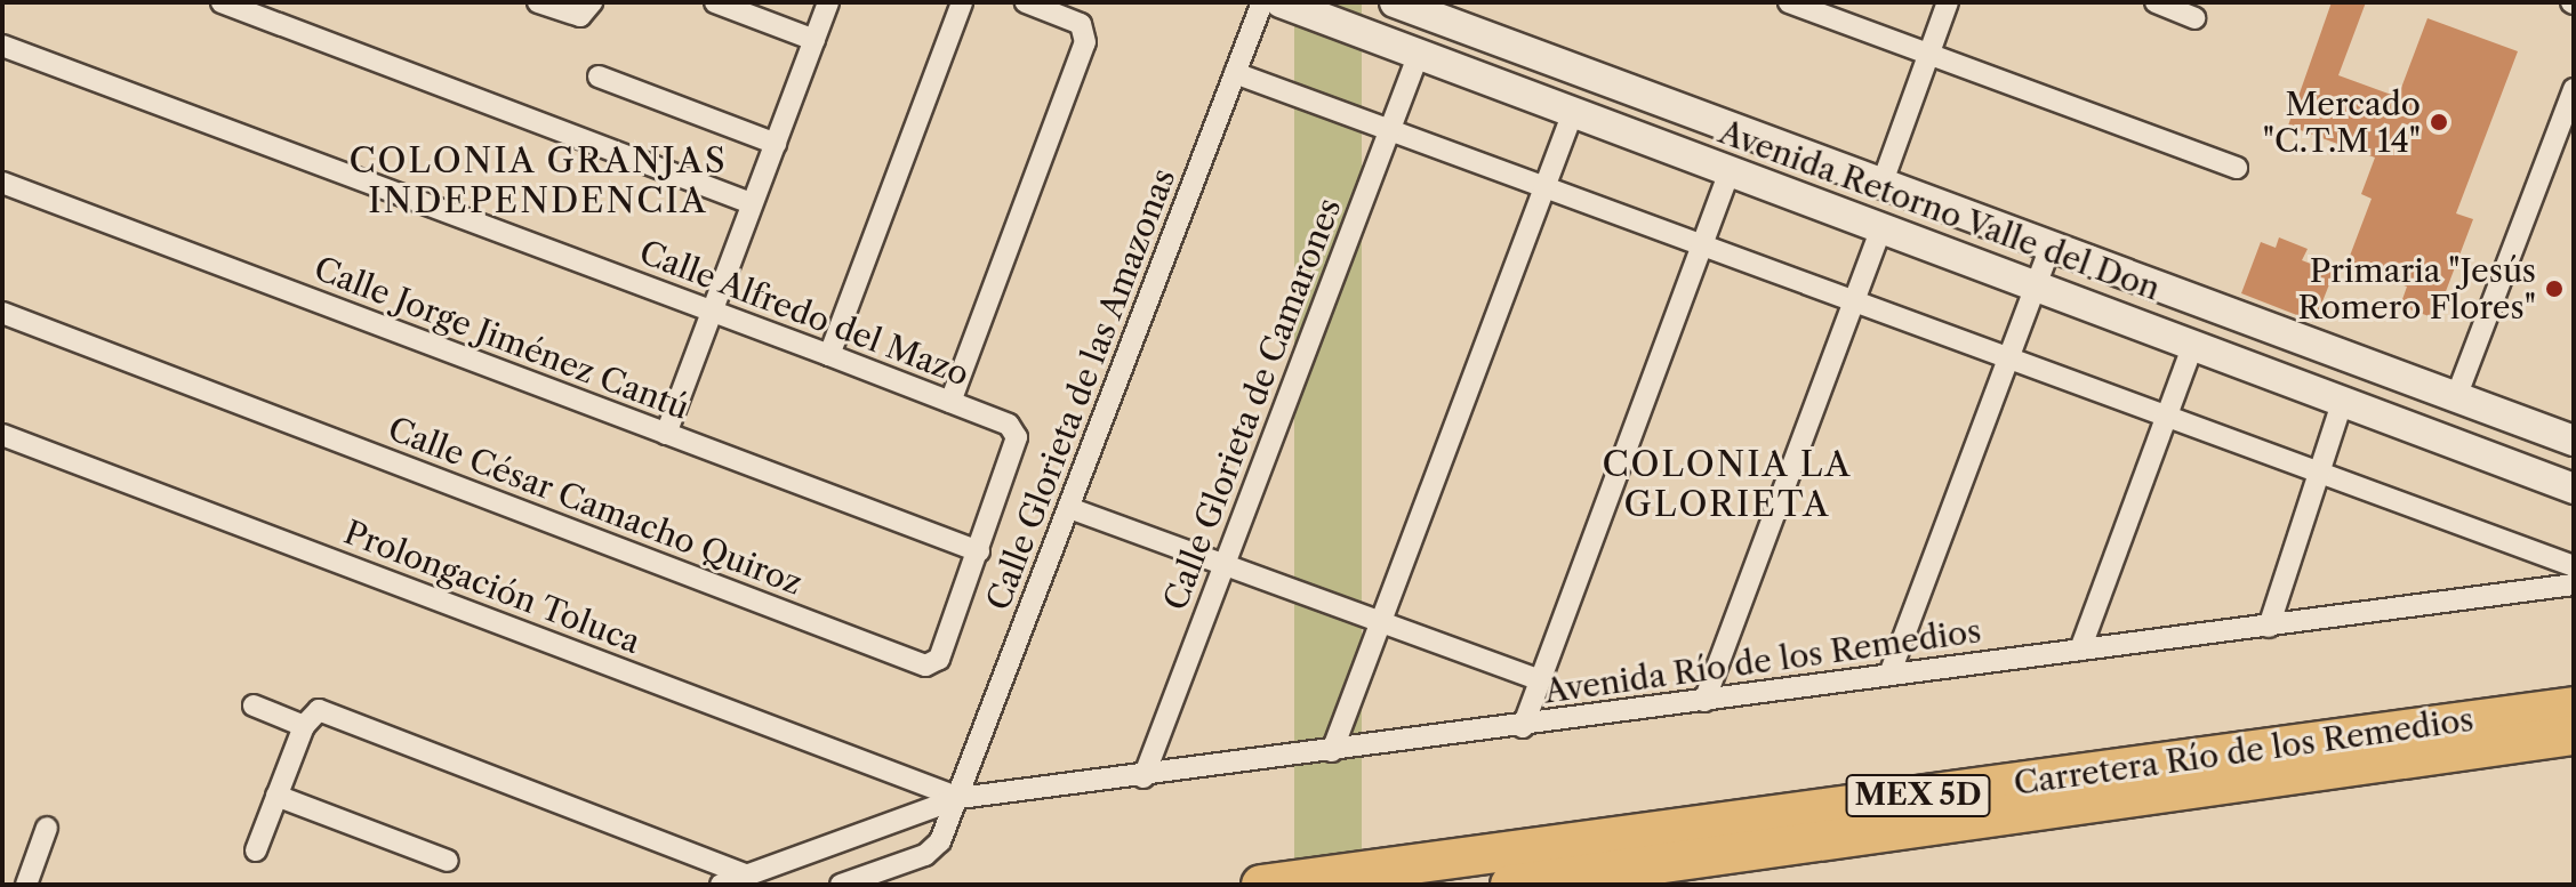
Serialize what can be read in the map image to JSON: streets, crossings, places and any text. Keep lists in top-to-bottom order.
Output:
{
  "streets": {
    "highway": ["Carretera Río de los Remedios", "MEX 5D"],
    "street": [
      "Avenida Retorno Valle del Don",
      "Calle Alfredo del Mazo",
      "Calle Jorge Jiménez Cantú",
      "Calle Glorieta de las Amazonas",
      "Calle Glorieta de Camarones",
      "Calle César Camacho Quiroz",
      "Prolongación Toluca",
      "Avenida Río de los Remedios"
    ]
  },
  "crossings": [
    ["Avenida Retorno Valle del Don", "Calle Glorieta de Camarones"],
    ["Calle Alfredo del Mazo", "Calle César Camacho Quiroz"],
    ["Calle Jorge Jiménez Cantú", "Calle César Camacho Quiroz"],
    ["Calle Glorieta de las Amazonas", "Prolongación Toluca"],
    ["Calle Glorieta de las Amazonas", "Avenida Río de los Remedios"],
    ["Calle Glorieta de Camarones", "Avenida Río de los Remedios"],
    ["Prolongación Toluca", "Avenida Río de los Remedios"]
  ],
  "districts": ["COLONIA GRANJAS INDEPENDENCIA", "COLONIA LA GLORIETA"],
  "places": ["Mercado \"C.T.M 14\"", "Primaria \"Jesús Romero Flores\""]
}
